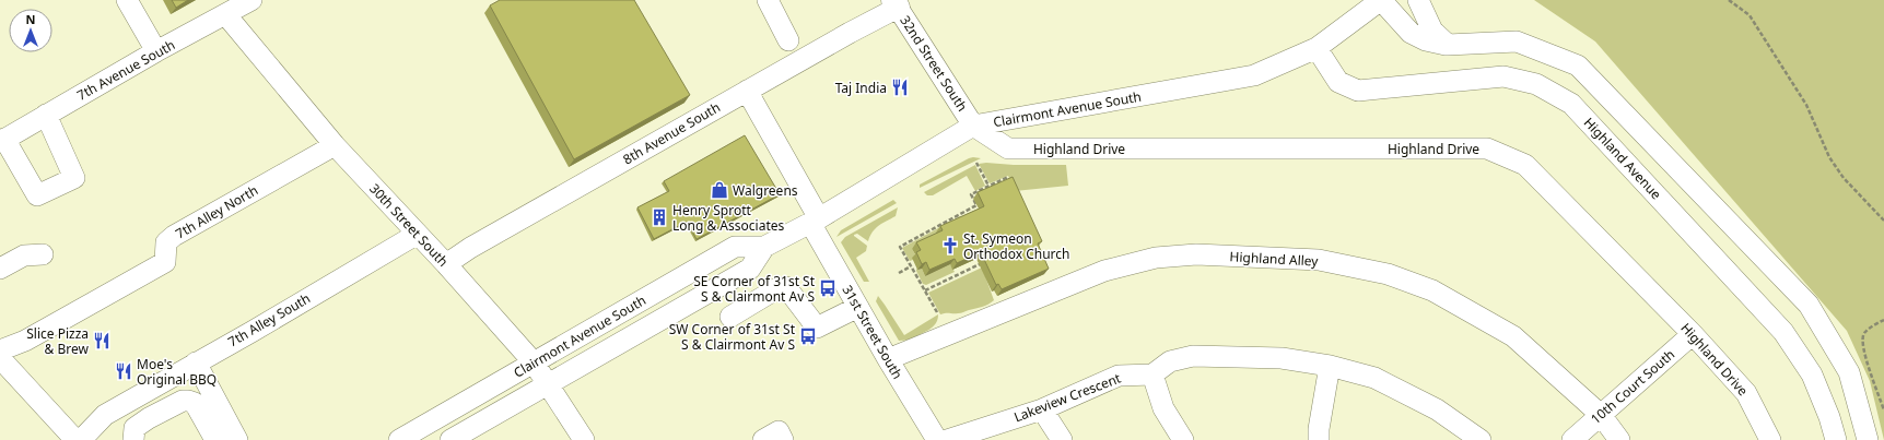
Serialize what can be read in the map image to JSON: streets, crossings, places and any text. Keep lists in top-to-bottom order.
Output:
{
  "streets": {
    "street": [
      "32nd Street South",
      "7th Avenue South",
      "Clairmont Avenue South",
      "8th Avenue South",
      "Highland Drive",
      "Highland Avenue",
      "7th Alley North",
      "30th Street South",
      "Highland Alley",
      "7th Alley South",
      "31st Street South",
      "10th Court South",
      "Lakeview Crescent"
    ]
  },
  "crossings": [
    ["32nd Street South", "Clairmont Avenue South"],
    ["32nd Street South", "8th Avenue South"],
    ["32nd Street South", "Highland Drive"],
    ["7th Avenue South", "30th Street South"],
    ["Clairmont Avenue South", "Highland Drive"],
    ["Clairmont Avenue South", "Highland Avenue"],
    ["Clairmont Avenue South", "30th Street South"],
    ["Clairmont Avenue South", "31st Street South"],
    ["8th Avenue South", "30th Street South"],
    ["8th Avenue South", "31st Street South"],
    ["Highland Drive", "10th Court South"],
    ["7th Alley North", "30th Street South"],
    ["30th Street South", "7th Alley South"],
    ["Highland Alley", "31st Street South"],
    ["Highland Alley", "10th Court South"]
  ],
  "places": {
    "restaurant": ["Taj India", "Slice Pizza & Brew", "Moe's Original BBQ"],
    "shop": ["Walgreens"],
    "building": ["Henry Sprott Long & Associates"],
    "church": ["St. Symeon Orthodox Church"],
    "bus stop": ["SE Corner of 31st St S & Clairmont Av S", "SW Corner of 31st St S & Clairmont Av S"]
  },
  "north": "top"
}
